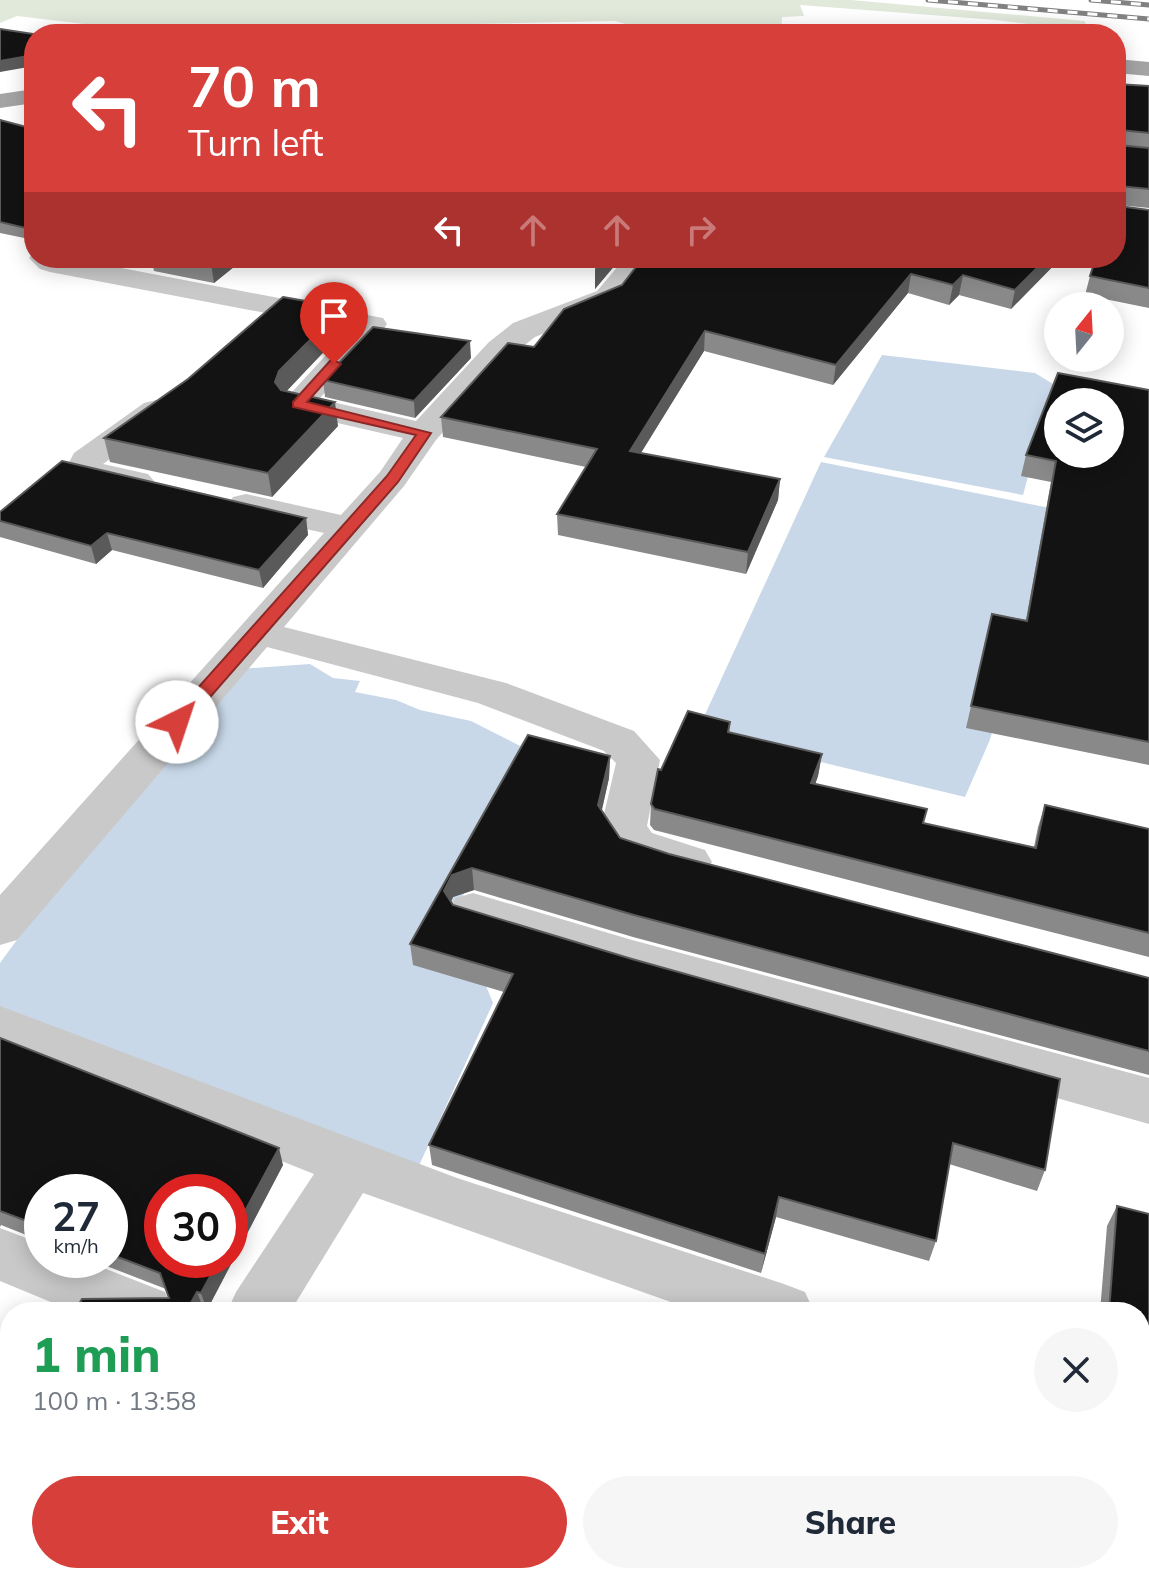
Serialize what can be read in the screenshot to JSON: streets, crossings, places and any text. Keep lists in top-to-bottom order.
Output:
{
  "north": "top",
  "page": {
    "turn": ["70 m", "Turn left"],
    "speed": "27 km/h",
    "limit": "30",
    "heading": ["1 min", "100 m · 13:58"],
    "buttons": ["Exit", "Share"]
  }
}
